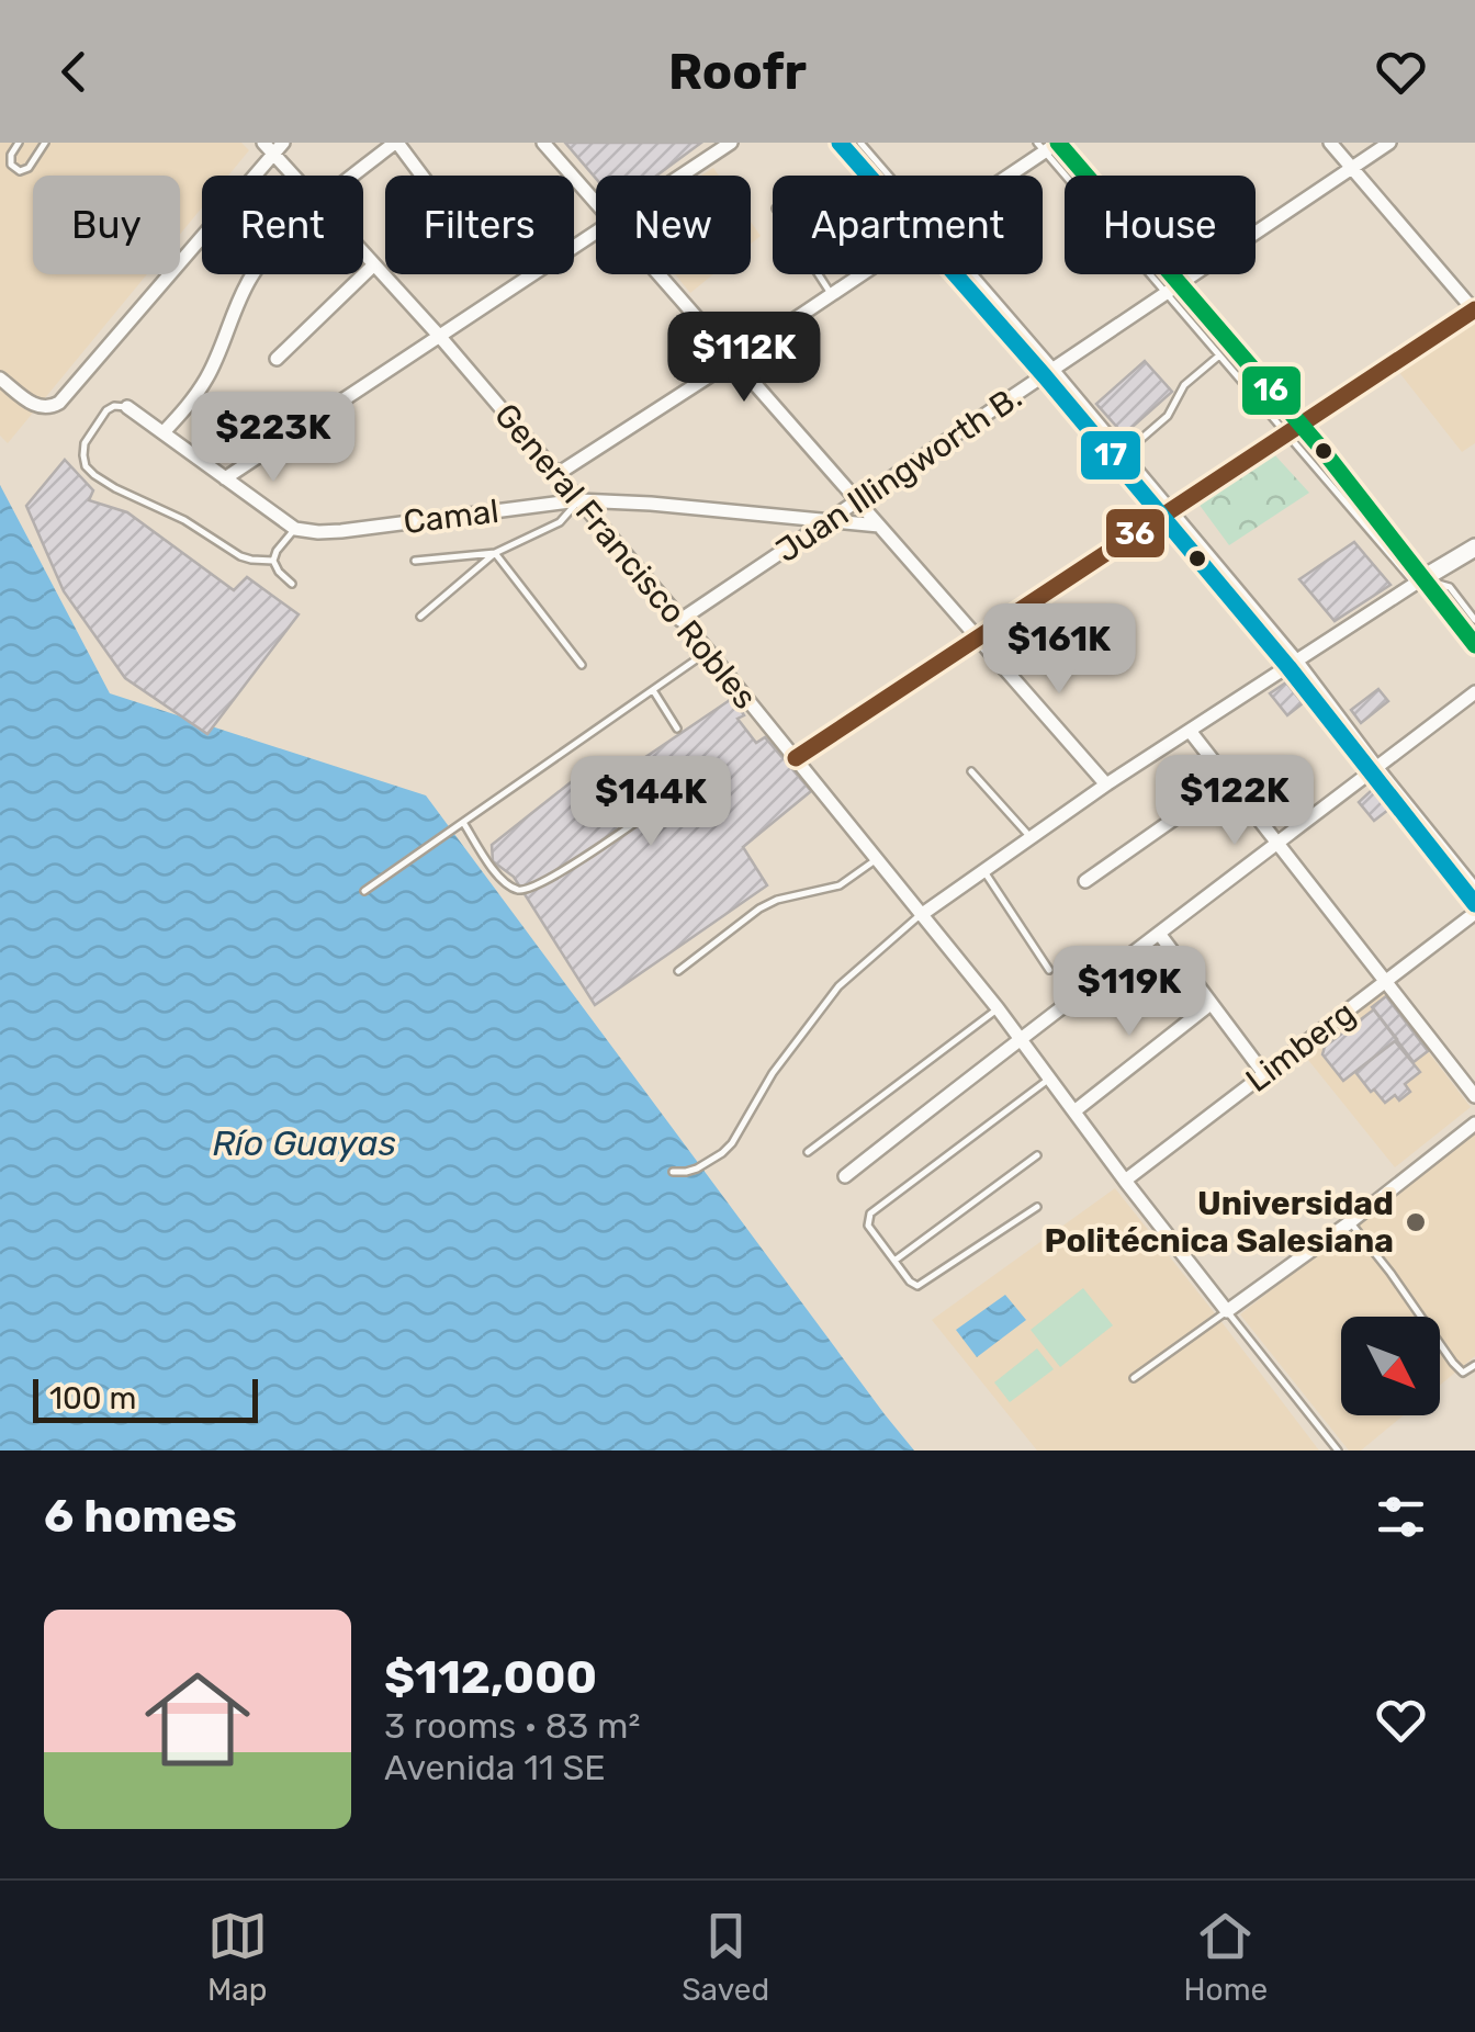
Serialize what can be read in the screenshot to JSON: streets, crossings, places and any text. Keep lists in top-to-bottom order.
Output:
{
  "streets": {
    "street": [
      "Juan Illingworth B.",
      "Camal",
      "General Francisco Robles",
      "Limberg"
    ]
  },
  "crossings": [
    ["Juan Illingworth B.", "Camal"],
    ["Juan Illingworth B.", "General Francisco Robles"],
    ["Camal", "General Francisco Robles"],
    ["General Francisco Robles", "Limberg"]
  ],
  "water": ["Río Guayas"],
  "places": ["Universidad Politécnica Salesiana"],
  "lines": ["transit line 17", "transit line 16", "transit line 36"],
  "scale_bar": "100 m",
  "north": "bottom right",
  "page": {
    "header": "Roofr",
    "chip": [
      "Buy",
      "Rent",
      "Filters",
      "New",
      "Apartment",
      "House"
    ],
    "price": [
      "$112K",
      "$223K",
      "$161K",
      "$122K",
      "$144K",
      "$119K"
    ],
    "scale": "100 m",
    "heading": "6 homes",
    "list": [
      {
        "name": "$112,000",
        "note": "3 rooms · 83 m² · Avenida 11 SE"
      }
    ],
    "tabs": ["Map", "Saved", "Home"]
  }
}
